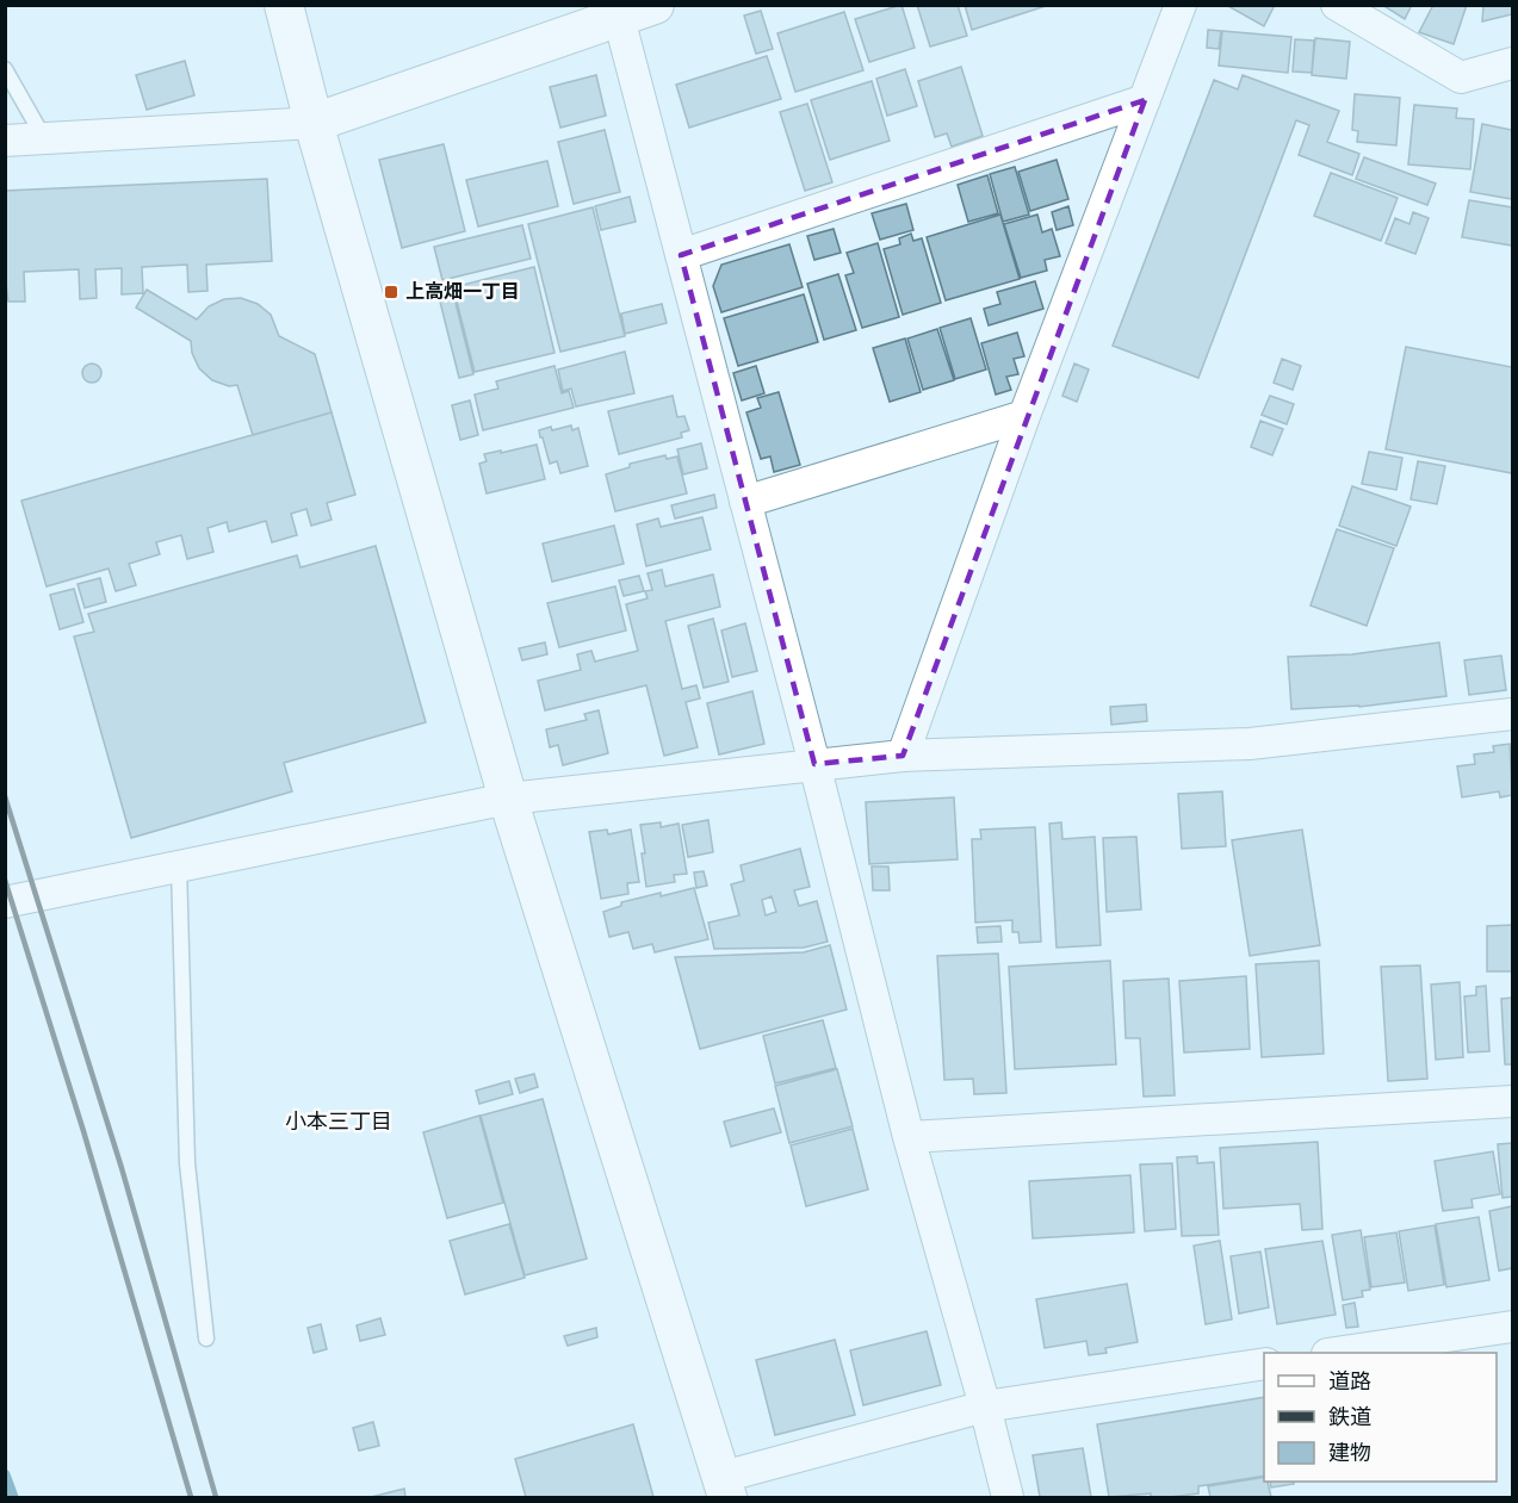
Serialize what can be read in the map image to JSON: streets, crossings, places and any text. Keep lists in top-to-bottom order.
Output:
{
  "districts": ["小本三丁目"],
  "places": {
    "transit": ["上高畑一丁目"]
  },
  "legend": ["道路", "鉄道", "建物"]
}
